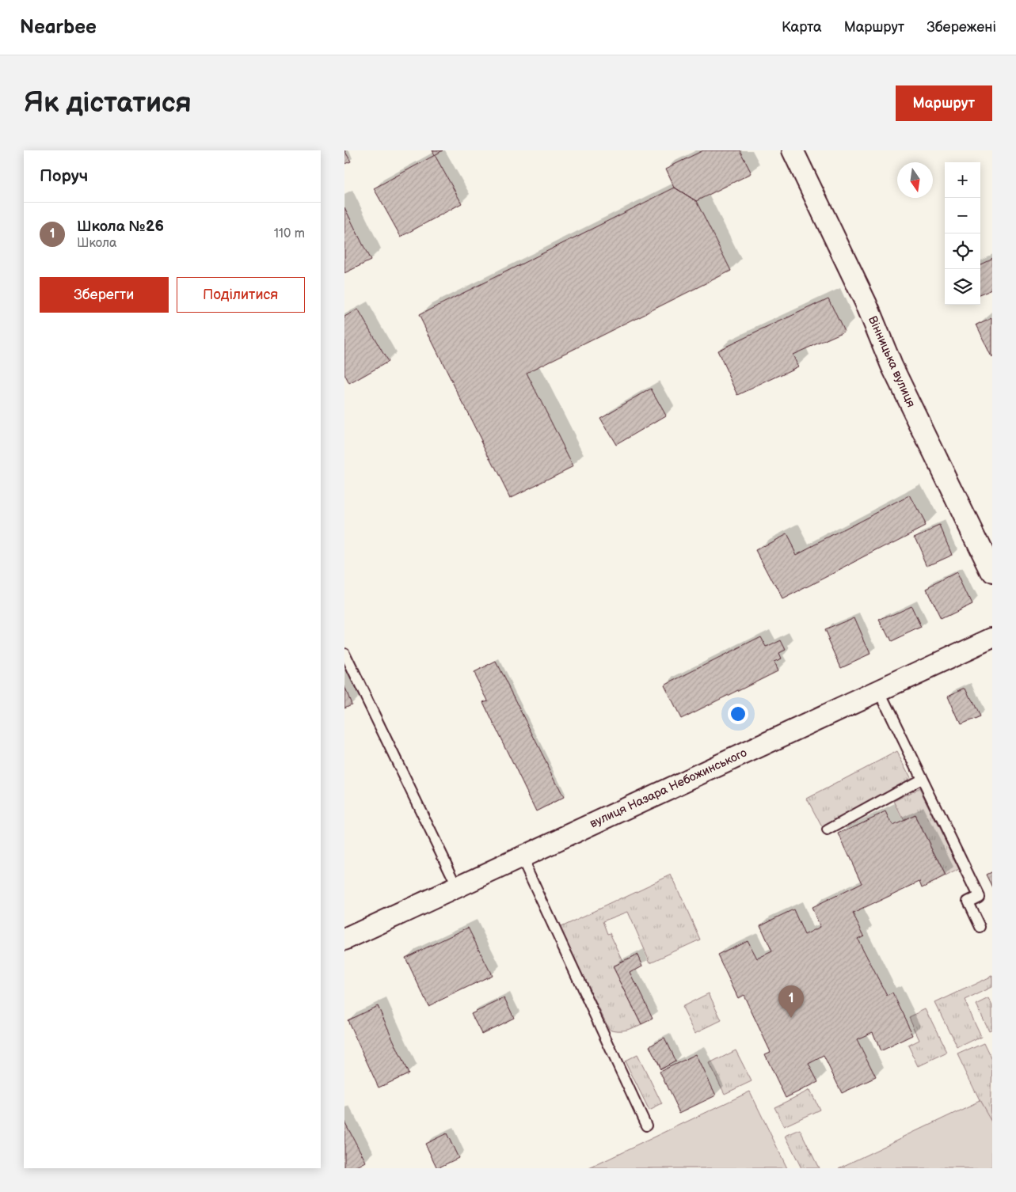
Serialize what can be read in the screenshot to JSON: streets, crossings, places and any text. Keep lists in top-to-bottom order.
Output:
{
  "streets": {
    "street": ["Вінницька вулиця", "вулиця Назара Небожинського"]
  },
  "north": "bottom",
  "page": {
    "header": "Nearbee",
    "nav": ["Карта", "Маршрут", "Збережені"],
    "buttons": [
      "Маршрут",
      ["Зберегти", "Поділитися"]
    ],
    "title": "Як дістатися",
    "heading": "Поруч",
    "map_buttons": ["+", "−"],
    "list": [
      {
        "mark": "1",
        "name": "Школа №26",
        "note": "Школа",
        "value": "110 m"
      }
    ],
    "pins": "1"
  }
}
